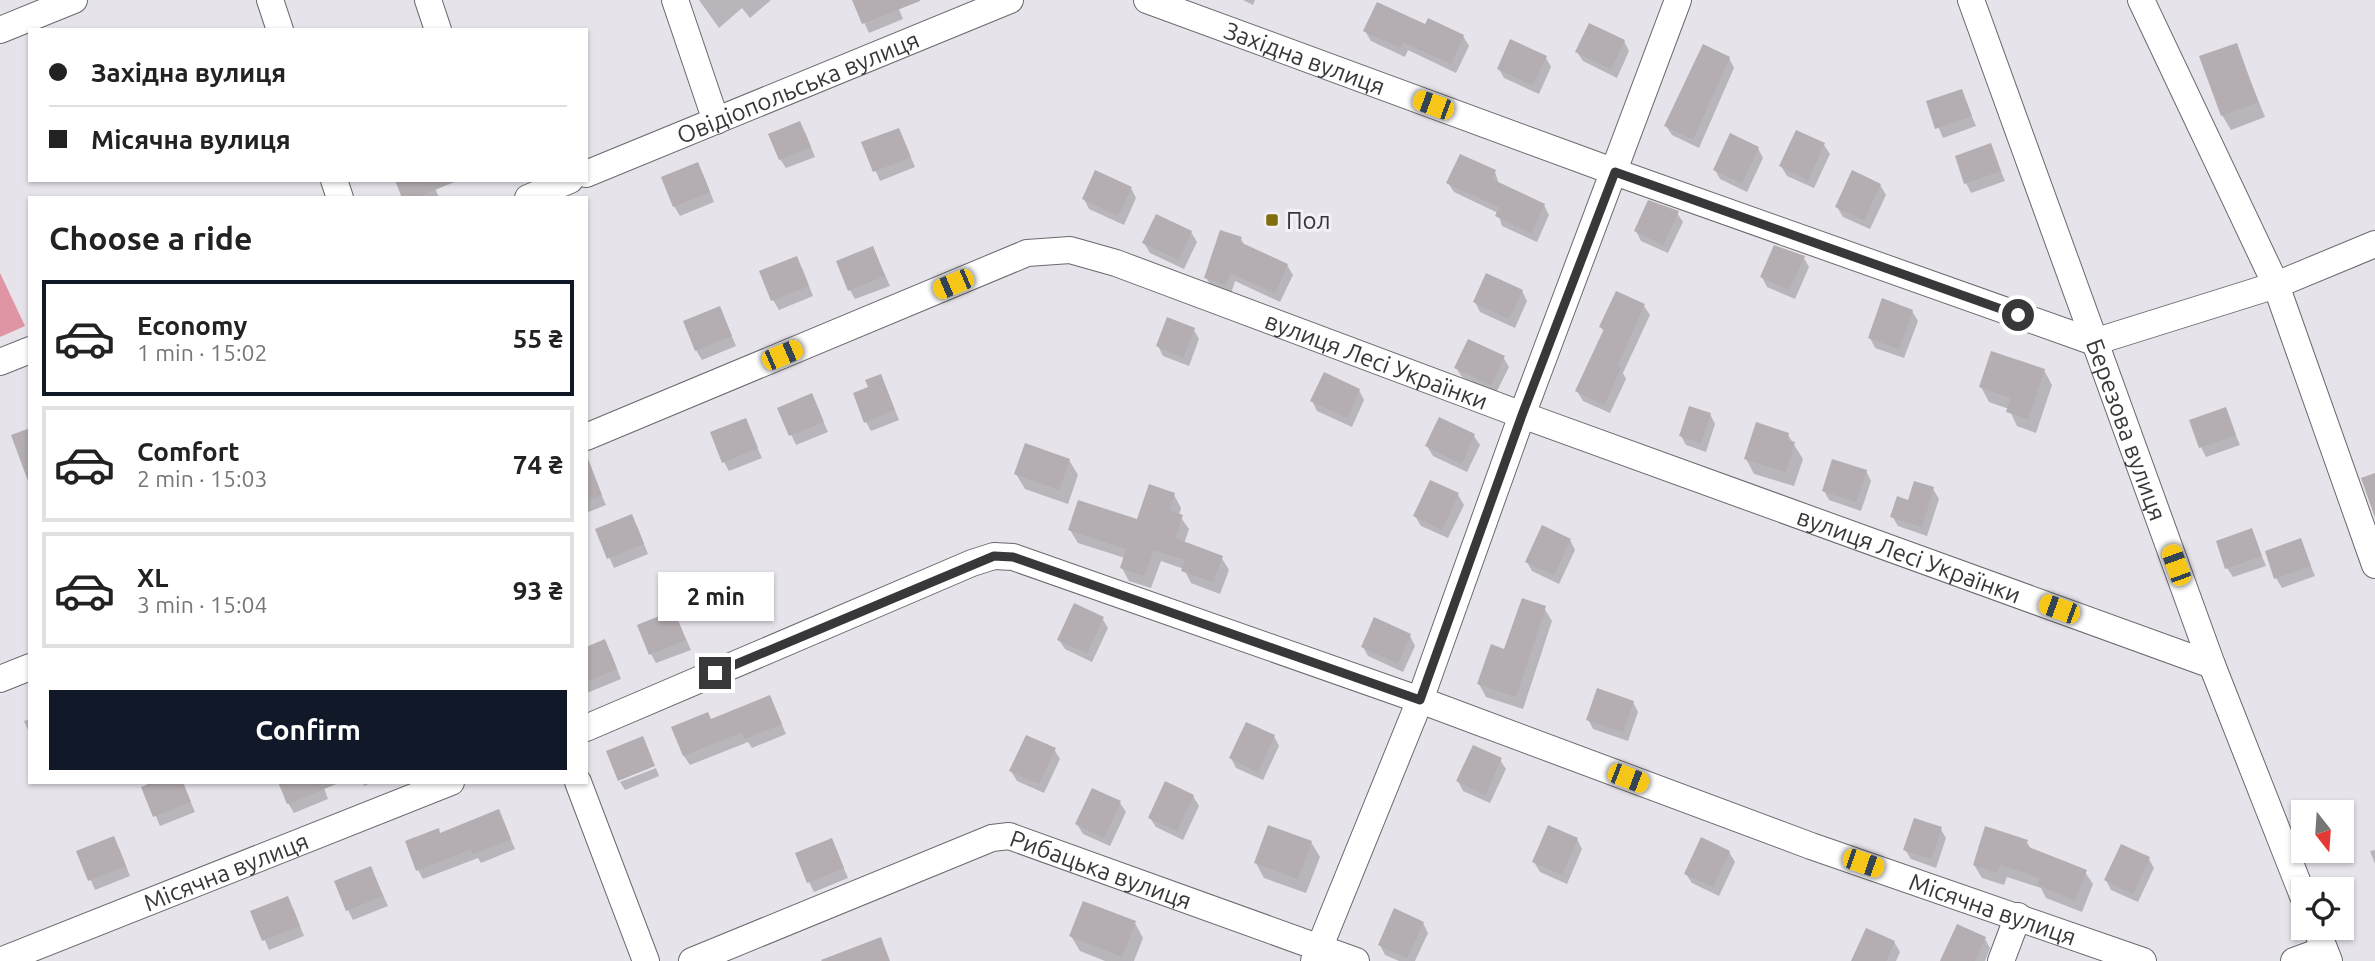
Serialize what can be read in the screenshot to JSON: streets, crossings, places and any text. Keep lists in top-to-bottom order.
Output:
{
  "streets": {
    "street": [
      "Західна вулиця",
      "Овідіопольська вулиця",
      "вулиця Лесі Українки",
      "Березова вулиця",
      "Рибацька вулиця",
      "Місячна вулиця"
    ]
  },
  "crossings": [
    ["Західна вулиця", "Березова вулиця"],
    ["вулиця Лесі Українки", "Березова вулиця"]
  ],
  "places": {
    "transit": ["Пол"]
  },
  "north": "bottom",
  "page": {
    "banner": ["Західна вулиця", "Місячна вулиця"],
    "heading": "Choose a ride",
    "list": [
      {
        "name": "Economy",
        "note": "1 min · 15:02",
        "value": "55 ₴"
      },
      {
        "name": "Comfort",
        "note": "2 min · 15:03",
        "value": "74 ₴"
      },
      {
        "name": "XL",
        "note": "3 min · 15:04",
        "value": "93 ₴"
      }
    ],
    "bubble": "2 min",
    "buttons": "Confirm"
  }
}
